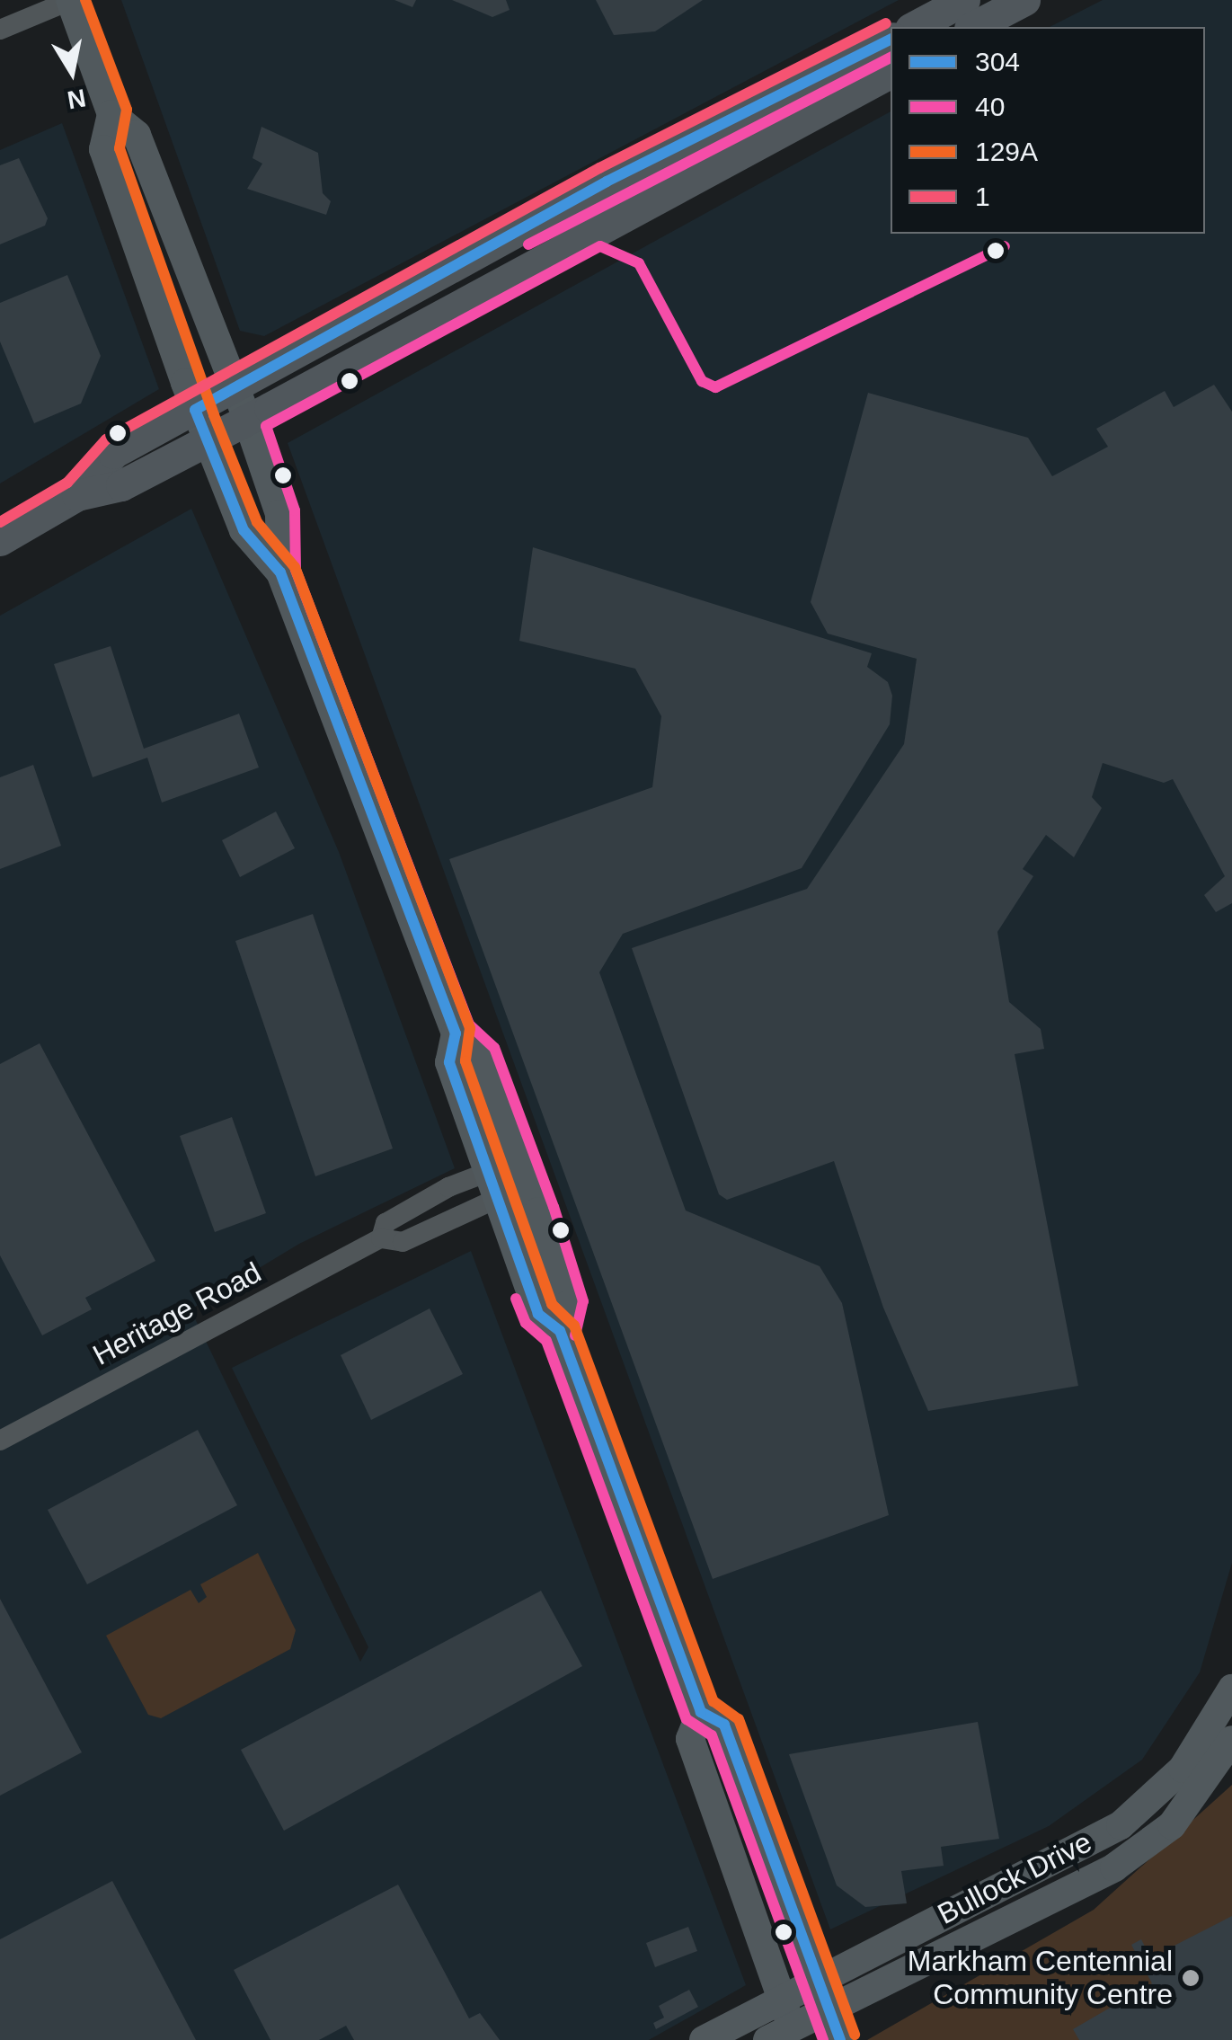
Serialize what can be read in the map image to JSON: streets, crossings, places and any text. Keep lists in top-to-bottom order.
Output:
{
  "streets": {
    "main road": ["Bullock Drive"],
    "street": ["Heritage Road"]
  },
  "places": ["Markham Centennial Community Centre"],
  "lines": [
    "transit line 129A",
    "transit line 1",
    "transit line 304",
    "transit line 40"
  ],
  "legend": [
    "304",
    "40",
    "129A",
    "1"
  ],
  "north": "bottom"
}
